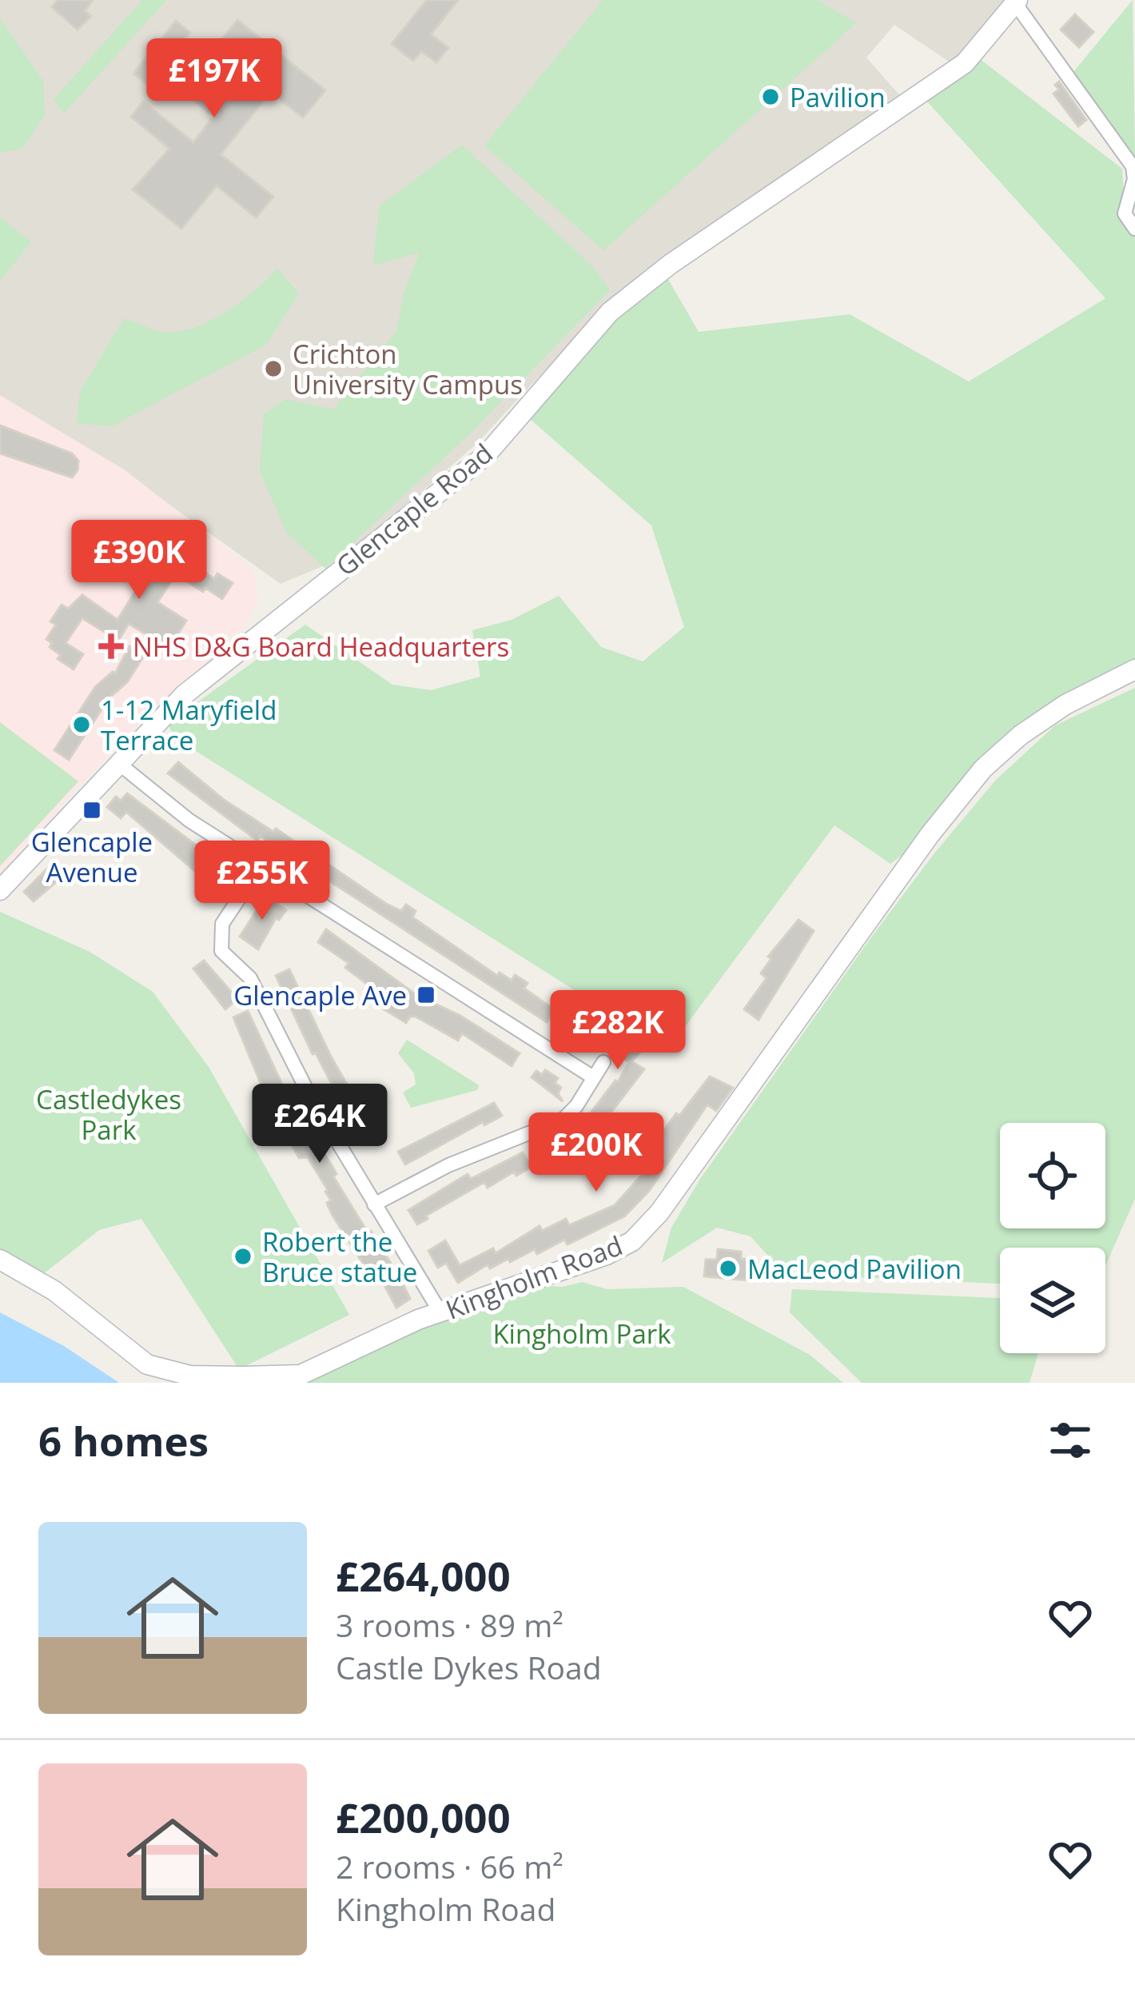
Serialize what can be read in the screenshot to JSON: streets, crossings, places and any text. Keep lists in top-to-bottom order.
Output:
{
  "streets": {
    "main road": ["Glencaple Road", "Kingholm Road"]
  },
  "parks": ["Castledykes Park", "Kingholm Park"],
  "places": {
    "other": [
      "Pavilion",
      "Crichton University Campus",
      "1-12 Maryfield Terrace",
      "Robert the Bruce statue",
      "MacLeod Pavilion"
    ],
    "health": ["NHS D&G Board Headquarters"],
    "transit": ["Glencaple Avenue", "Glencaple Ave"]
  },
  "page": {
    "price": [
      "£197K",
      "£390K",
      "£255K",
      "£282K",
      "£264K",
      "£200K"
    ],
    "heading": "6 homes",
    "list": [
      {
        "name": "£264,000",
        "note": "3 rooms · 89 m² · Castle Dykes Road"
      },
      {
        "name": "£200,000",
        "note": "2 rooms · 66 m² · Kingholm Road"
      }
    ]
  }
}
